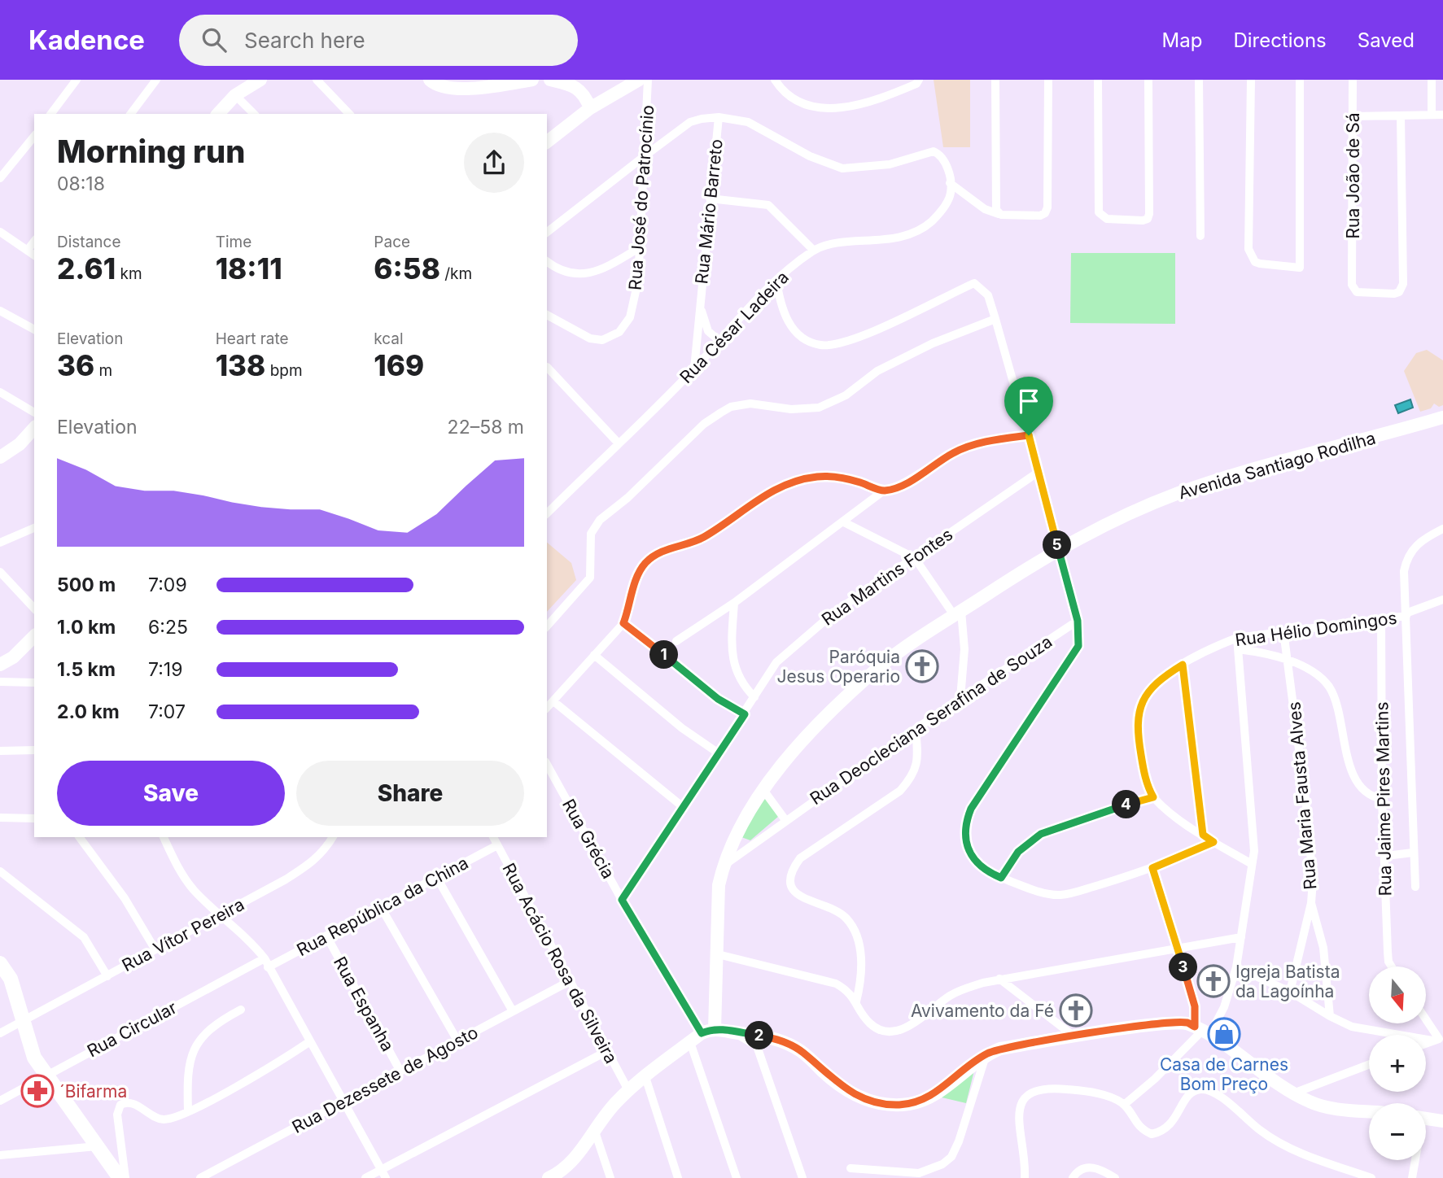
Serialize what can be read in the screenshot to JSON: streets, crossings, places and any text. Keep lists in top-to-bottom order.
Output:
{
  "streets": {
    "main road": ["Avenida Santiago Rodilha"],
    "street": [
      "Rua João de Sá",
      "Rua José do Patrocínio",
      "Rua Mário Barreto",
      "Rua César Ladeira",
      "Rua Martins Fontes",
      "Rua Hélio Domingos",
      "Rua Deocleciana Serafina de Souza",
      "Rua Maria Fausta Alves",
      "Rua Jaime Pires Martins",
      "Rua Grécia",
      "Rua República da China",
      "Rua Vítor Pereira",
      "Rua Acácio Rosa da Silveira",
      "Rua Espanha",
      "Rua Circular",
      "Rua Dezessete de Agosto"
    ]
  },
  "crossings": [
    ["Rua Mário Barreto", "Rua César Ladeira"],
    ["Avenida Santiago Rodilha", "Rua Deocleciana Serafina de Souza"],
    ["Avenida Santiago Rodilha", "Rua Grécia"],
    ["Rua Martins Fontes", "Rua Grécia"],
    ["Rua Hélio Domingos", "Rua Maria Fausta Alves"],
    ["Rua Hélio Domingos", "Rua Jaime Pires Martins"],
    ["Rua República da China", "Rua Acácio Rosa da Silveira"],
    ["Rua República da China", "Rua Espanha"],
    ["Rua República da China", "Rua Circular"],
    ["Rua Acácio Rosa da Silveira", "Rua Dezessete de Agosto"],
    ["Rua Espanha", "Rua Dezessete de Agosto"]
  ],
  "places": {
    "church": ["Paróquia Jesus Operario", "Igreja Batista da Lagoínha", "Avivamento da Fé"],
    "shop": ["Casa de Carnes Bom Preço"],
    "pharmacy": ["´Bifarma"]
  },
  "north": "bottom",
  "page": {
    "header": "Kadence",
    "search": "Search here",
    "nav": ["Map", "Directions", "Saved"],
    "heading": ["Morning run", "08:18"],
    "stats": [
      ["Distance", "2.61 km"],
      ["Time", "18:11"],
      ["Pace", "6:58 /km"],
      ["Elevation", "36 m"],
      ["Heart rate", "138 bpm"],
      ["kcal", "169"]
    ],
    "chart": ["Elevation", "22–58 m"],
    "pins": [
      "5",
      "1",
      "4",
      "3",
      "2"
    ],
    "list": [
      {
        "name": "500 m",
        "note": "7:09"
      },
      {
        "name": "1.0 km",
        "note": "6:25"
      },
      {
        "name": "1.5 km",
        "note": "7:19"
      },
      {
        "name": "2.0 km",
        "note": "7:07"
      }
    ],
    "buttons": ["Save", "Share"],
    "map_buttons": ["+", "−"]
  }
}
